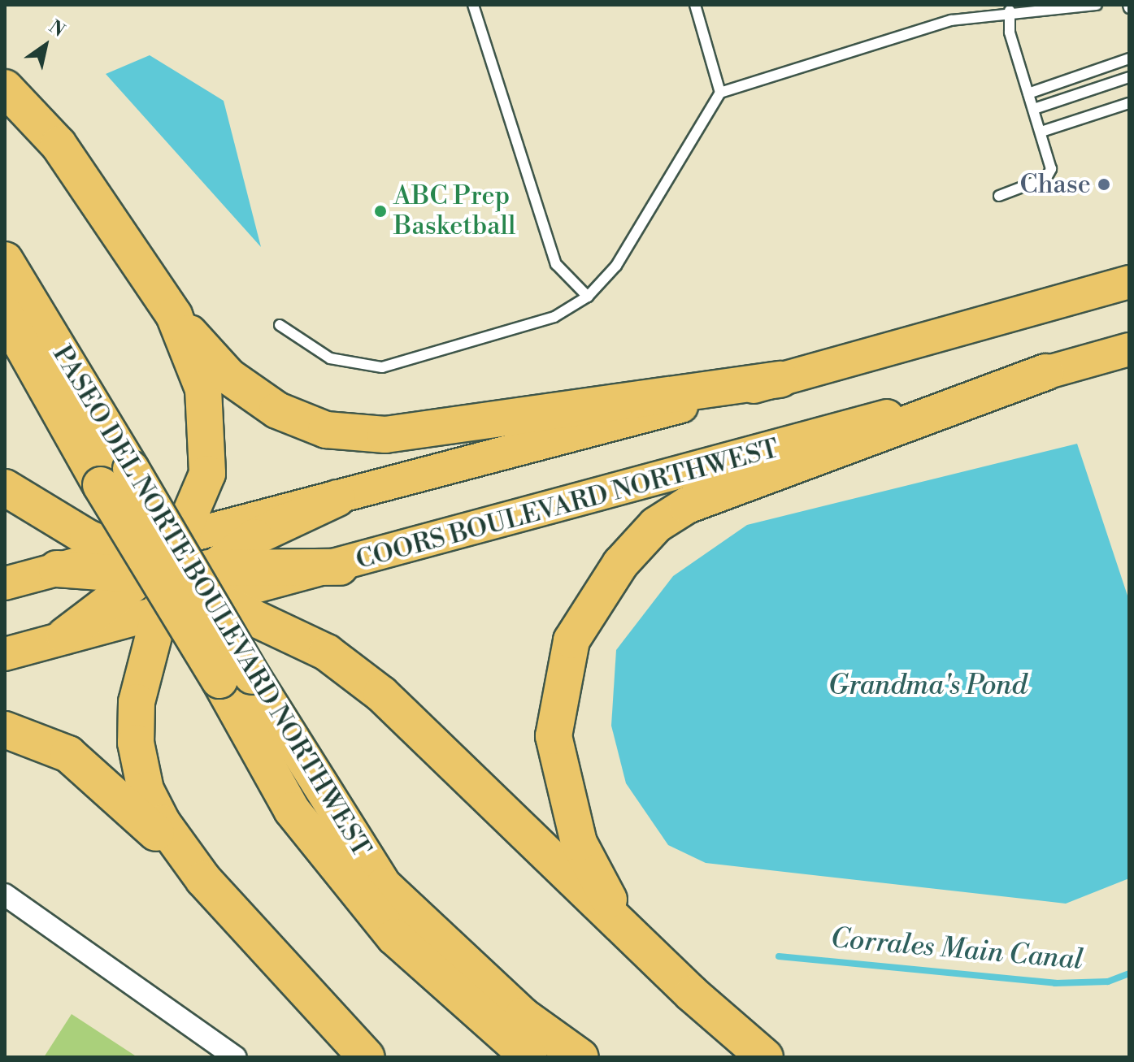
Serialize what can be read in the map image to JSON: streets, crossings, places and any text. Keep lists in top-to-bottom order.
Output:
{
  "streets": {
    "highway": ["PASEO DEL NORTE BOULEVARD NORTHWEST"],
    "main road": ["COORS BOULEVARD NORTHWEST"]
  },
  "water": ["Grandma's Pond", "Corrales Main Canal"],
  "places": ["Chase", "ABC Prep Basketball"],
  "north": "top right"
}
